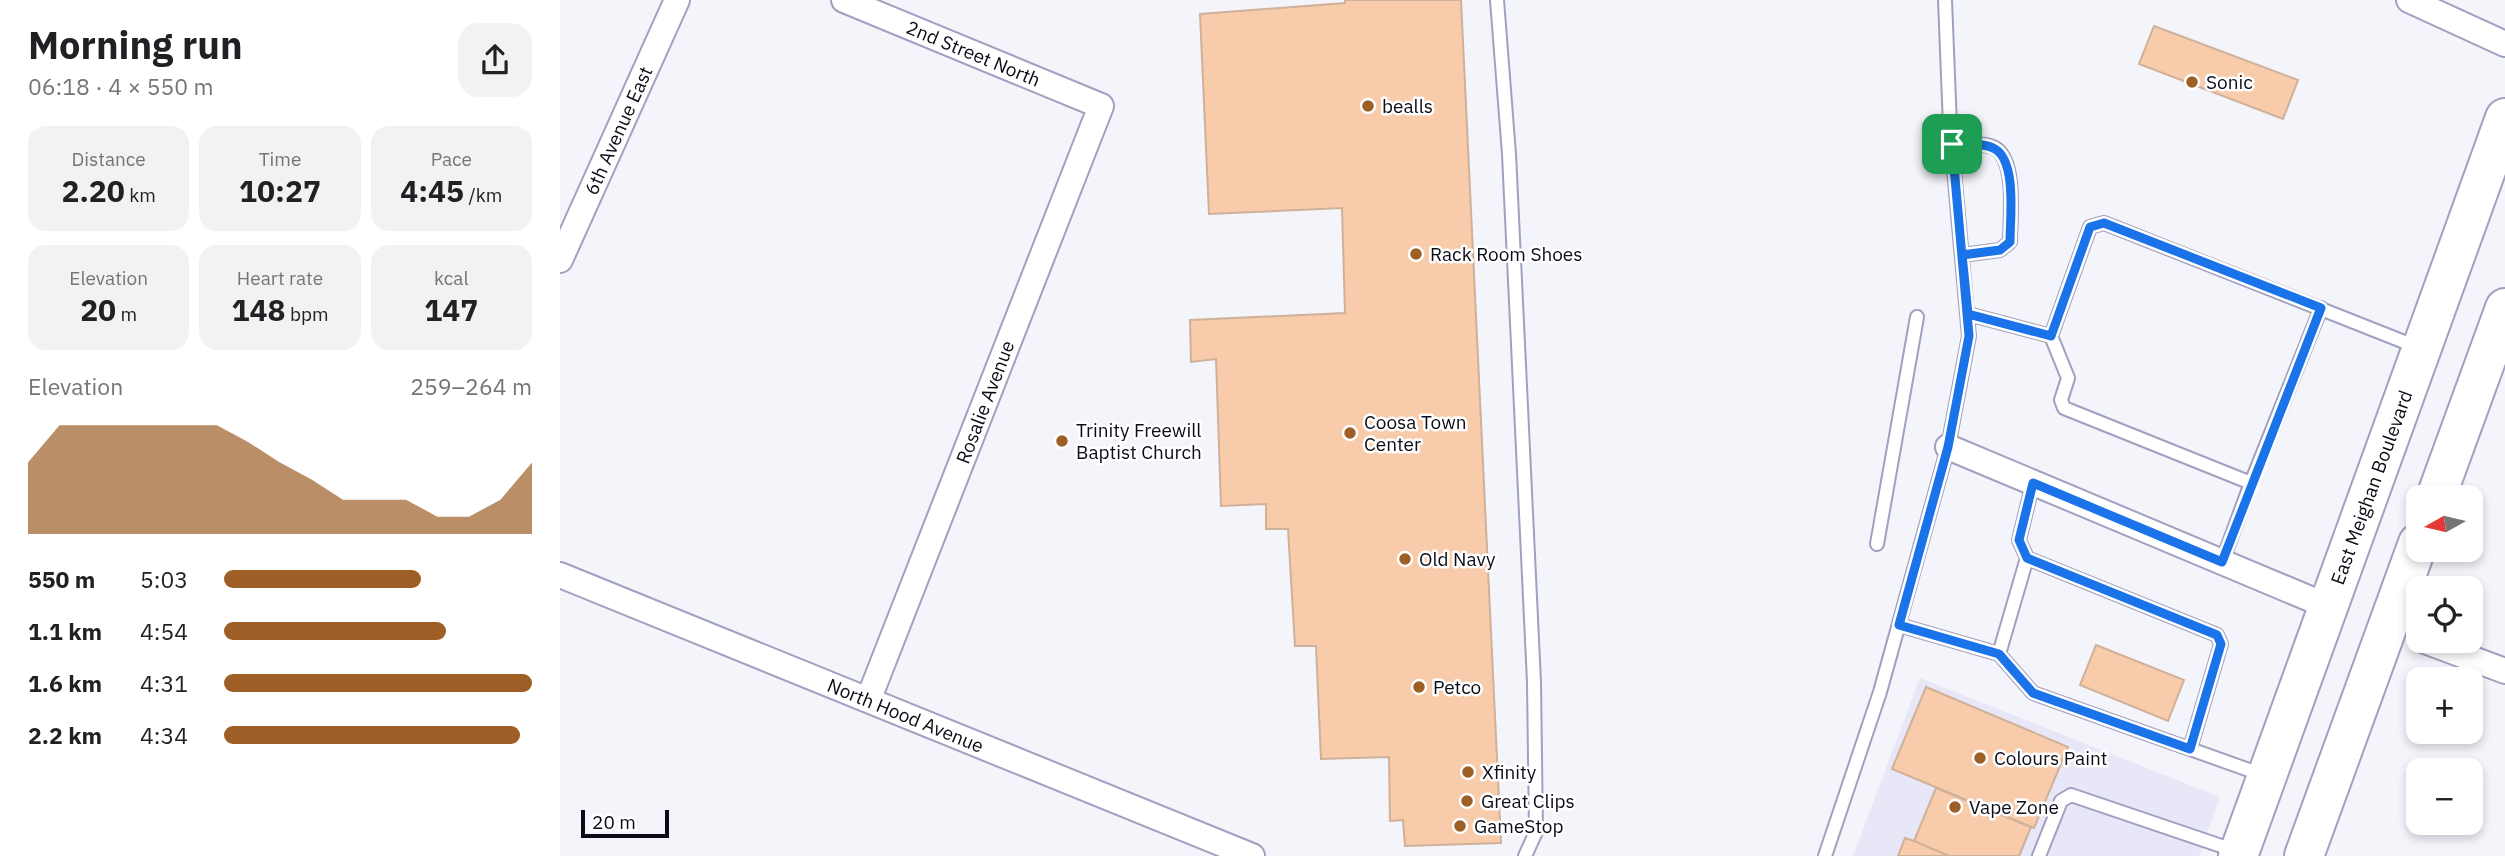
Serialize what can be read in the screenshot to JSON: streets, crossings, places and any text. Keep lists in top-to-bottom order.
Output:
{
  "streets": {
    "highway": ["East Meighan Boulevard"],
    "street": [
      "2nd Street North",
      "6th Avenue East",
      "Rosalie Avenue",
      "North Hood Avenue"
    ]
  },
  "crossings": [
    ["2nd Street North", "Rosalie Avenue"],
    ["Rosalie Avenue", "North Hood Avenue"]
  ],
  "places": [
    "Sonic",
    "bealls",
    "Rack Room Shoes",
    "Coosa Town Center",
    "Trinity Freewill Baptist Church",
    "Old Navy",
    "Petco",
    "Colours Paint",
    "Xfinity",
    "Great Clips",
    "Vape Zone",
    "GameStop"
  ],
  "scale_bar": "20 m",
  "north": "left",
  "page": {
    "heading": ["Morning run", "06:18 · 4 × 550 m"],
    "stats": [
      ["Distance", "2.20 km"],
      ["Time", "10:27"],
      ["Pace", "4:45 /km"],
      ["Elevation", "20 m"],
      ["Heart rate", "148 bpm"],
      ["kcal", "147"]
    ],
    "chart": ["Elevation", "259–264 m"],
    "map_buttons": ["+", "−"],
    "list": [
      {
        "name": "550 m",
        "note": "5:03"
      },
      {
        "name": "1.1 km",
        "note": "4:54"
      },
      {
        "name": "1.6 km",
        "note": "4:31"
      },
      {
        "name": "2.2 km",
        "note": "4:34"
      }
    ],
    "scale": "20 m"
  }
}
